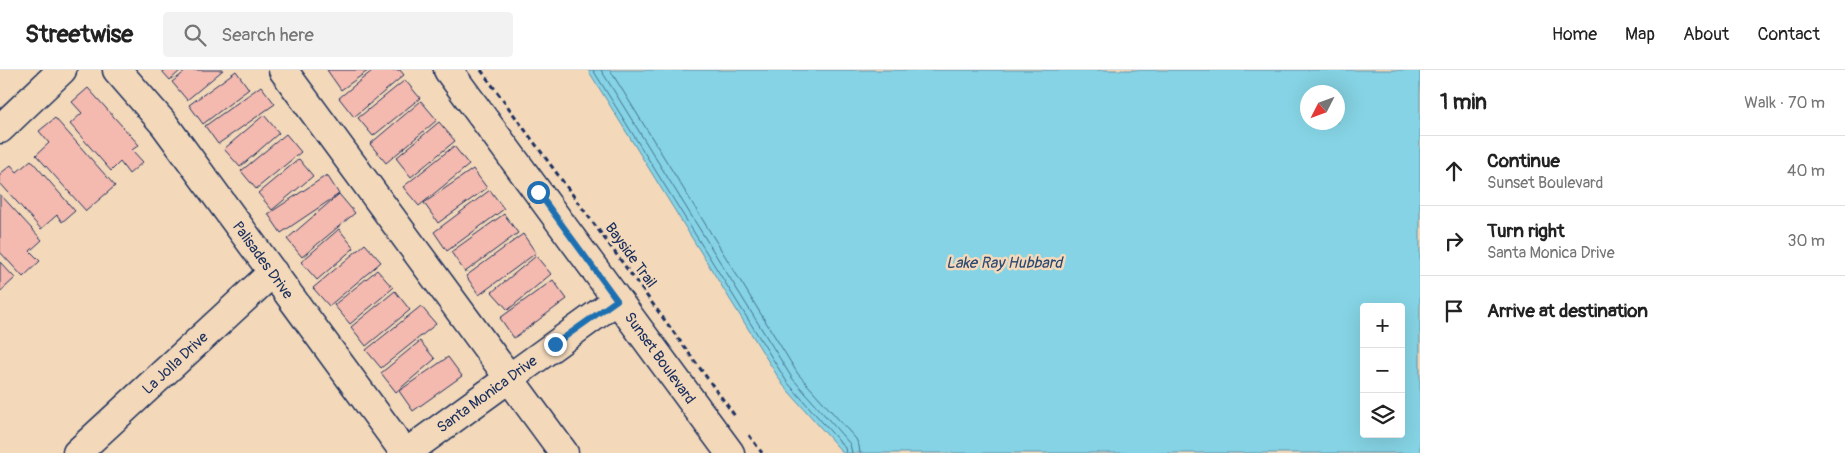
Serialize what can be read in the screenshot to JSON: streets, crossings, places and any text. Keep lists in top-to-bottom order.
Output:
{
  "streets": {
    "street": [
      "Palisades Drive",
      "Sunset Boulevard",
      "La Jolla Drive",
      "Santa Monica Drive"
    ],
    "path": ["Bayside Trail"]
  },
  "crossings": [
    ["Palisades Drive", "La Jolla Drive"],
    ["Palisades Drive", "Santa Monica Drive"],
    ["Sunset Boulevard", "Santa Monica Drive"]
  ],
  "water": ["Lake Ray Hubbard"],
  "north": "bottom left",
  "page": {
    "header": "Streetwise",
    "search": "Search here",
    "nav": [
      "Home",
      "Map",
      "About",
      "Contact"
    ],
    "heading": ["1 min", "Walk · 70 m"],
    "list": [
      ["Continue", "Sunset Boulevard", "40 m"],
      ["Turn right", "Santa Monica Drive", "30 m"],
      "Arrive at destination"
    ],
    "map_buttons": ["+", "−"]
  }
}
